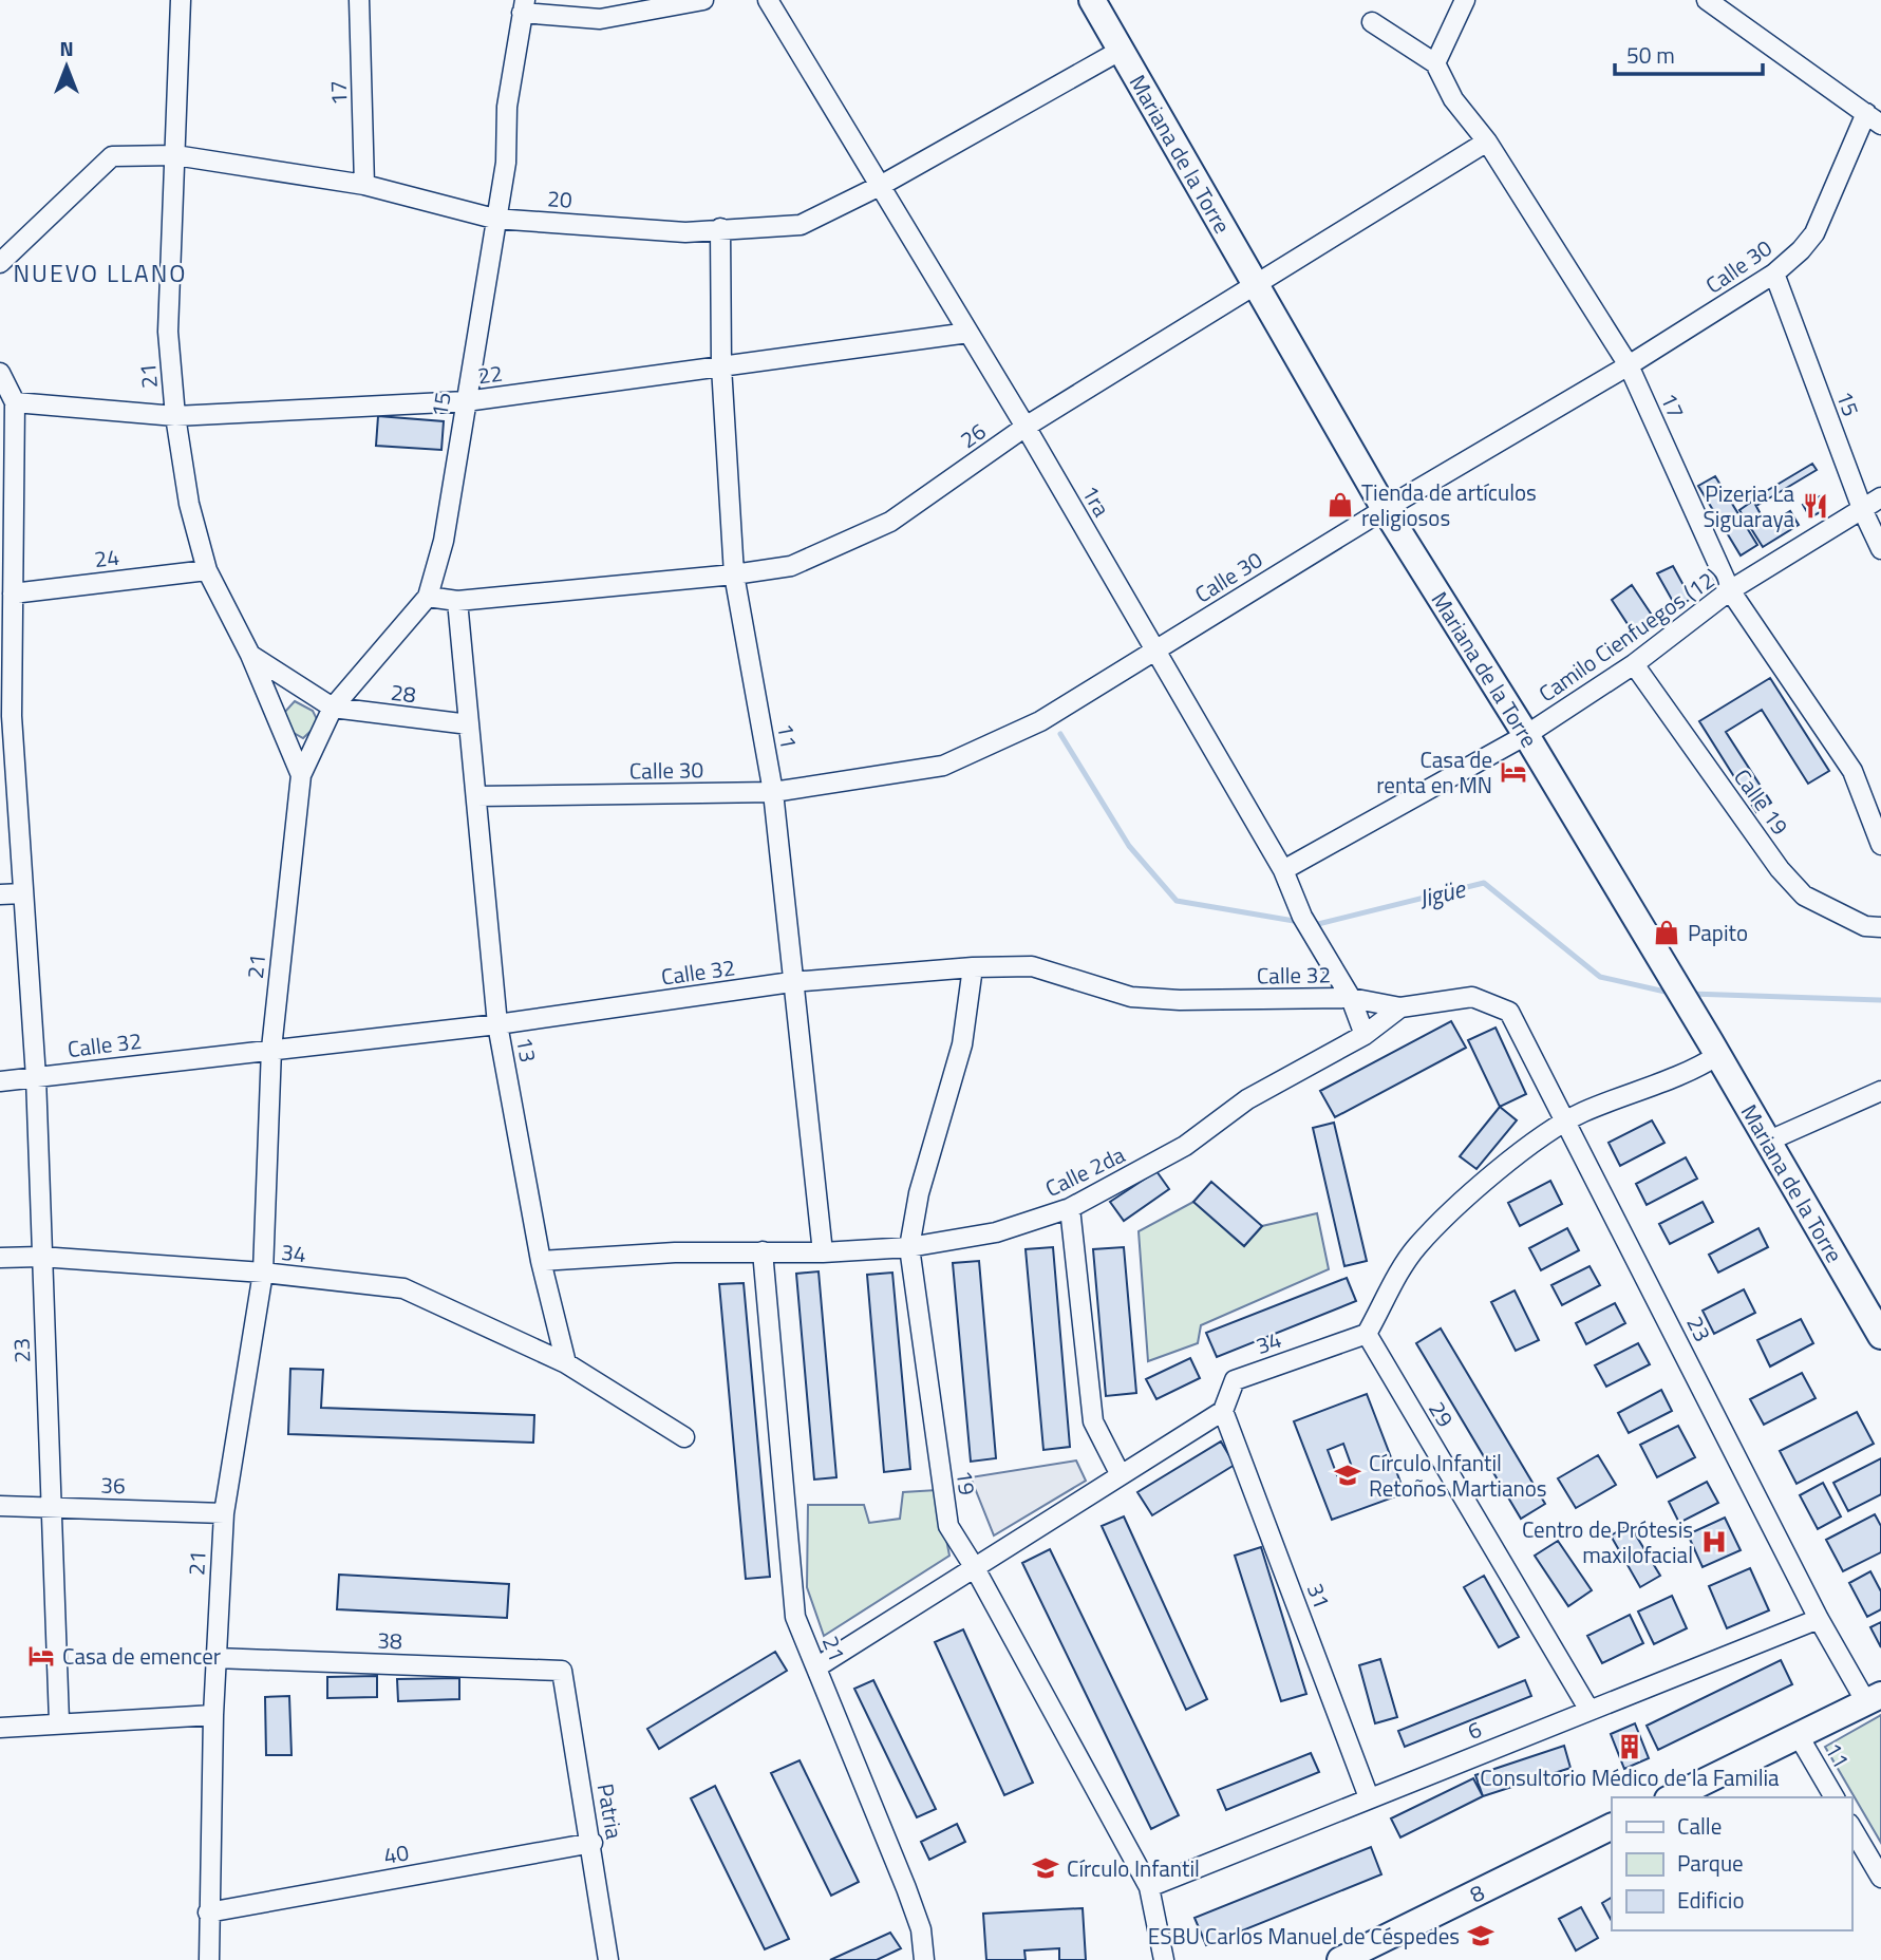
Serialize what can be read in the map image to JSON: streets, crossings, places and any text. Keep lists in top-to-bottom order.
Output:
{
  "streets": {
    "street": [
      "17",
      "Mariana de la Torre",
      "20",
      "Calle 30",
      "22",
      "21",
      "15",
      "26",
      "1ra",
      "24",
      "Camilo Cienfuegos (12)",
      "28",
      "11",
      "Calle 19",
      "Calle 32",
      "13",
      "Calle 2da",
      "34",
      "23",
      "29",
      "19",
      "36",
      "31",
      "38",
      "6",
      "Patria",
      "40",
      "8"
    ]
  },
  "crossings": [
    ["17", "20"],
    ["17", "Calle 30"],
    ["17", "26"],
    ["17", "Camilo Cienfuegos (12)"],
    ["Mariana de la Torre", "20"],
    ["Mariana de la Torre", "Calle 30"],
    ["Mariana de la Torre", "26"],
    ["Mariana de la Torre", "Camilo Cienfuegos (12)"],
    ["20", "21"],
    ["20", "15"],
    ["20", "1ra"],
    ["20", "11"],
    ["Calle 30", "15"],
    ["Calle 30", "1ra"],
    ["Calle 30", "11"],
    ["Calle 30", "13"],
    ["22", "21"],
    ["22", "15"],
    ["22", "1ra"],
    ["22", "11"],
    ["22", "23"],
    ["21", "15"],
    ["21", "24"],
    ["21", "Calle 32"],
    ["21", "Calle 2da"],
    ["21", "34"],
    ["21", "36"],
    ["21", "38"],
    ["21", "40"],
    ["15", "26"],
    ["15", "Camilo Cienfuegos (12)"],
    ["15", "28"],
    ["26", "1ra"],
    ["26", "11"],
    ["26", "13"],
    ["1ra", "Camilo Cienfuegos (12)"],
    ["1ra", "Calle 32"],
    ["1ra", "Calle 2da"],
    ["24", "23"],
    ["Camilo Cienfuegos (12)", "Calle 19"],
    ["28", "13"],
    ["11", "Calle 32"],
    ["11", "Calle 2da"],
    ["Calle 32", "13"],
    ["Calle 32", "Calle 2da"],
    ["Calle 32", "23"],
    ["Calle 32", "19"],
    ["13", "Calle 2da"],
    ["13", "34"],
    ["Calle 2da", "23"],
    ["Calle 2da", "19"],
    ["34", "23"],
    ["34", "29"],
    ["34", "31"],
    ["23", "36"],
    ["23", "6"],
    ["29", "6"],
    ["19", "6"],
    ["31", "6"],
    ["38", "Patria"],
    ["Patria", "40"]
  ],
  "districts": ["NUEVO LLANO"],
  "water": ["Jigüe"],
  "places": {
    "shop": ["Tienda de artículos religiosos", "Papito"],
    "restaurant": ["Pizeria La Siguaraya"],
    "hotel": ["Casa de renta en MN", "Casa de emencer"],
    "school or university": ["Círculo Infantil Retoños Martianos", "Círculo Infantil", "ESBU Carlos Manuel de Céspedes"],
    "hospital": ["Centro de Prótesis maxilofacial"],
    "building": ["Consultorio Médico de la Familia"]
  },
  "legend": ["Calle", "Parque", "Edificio"],
  "scale_bar": "50 m",
  "north": "top"
}
